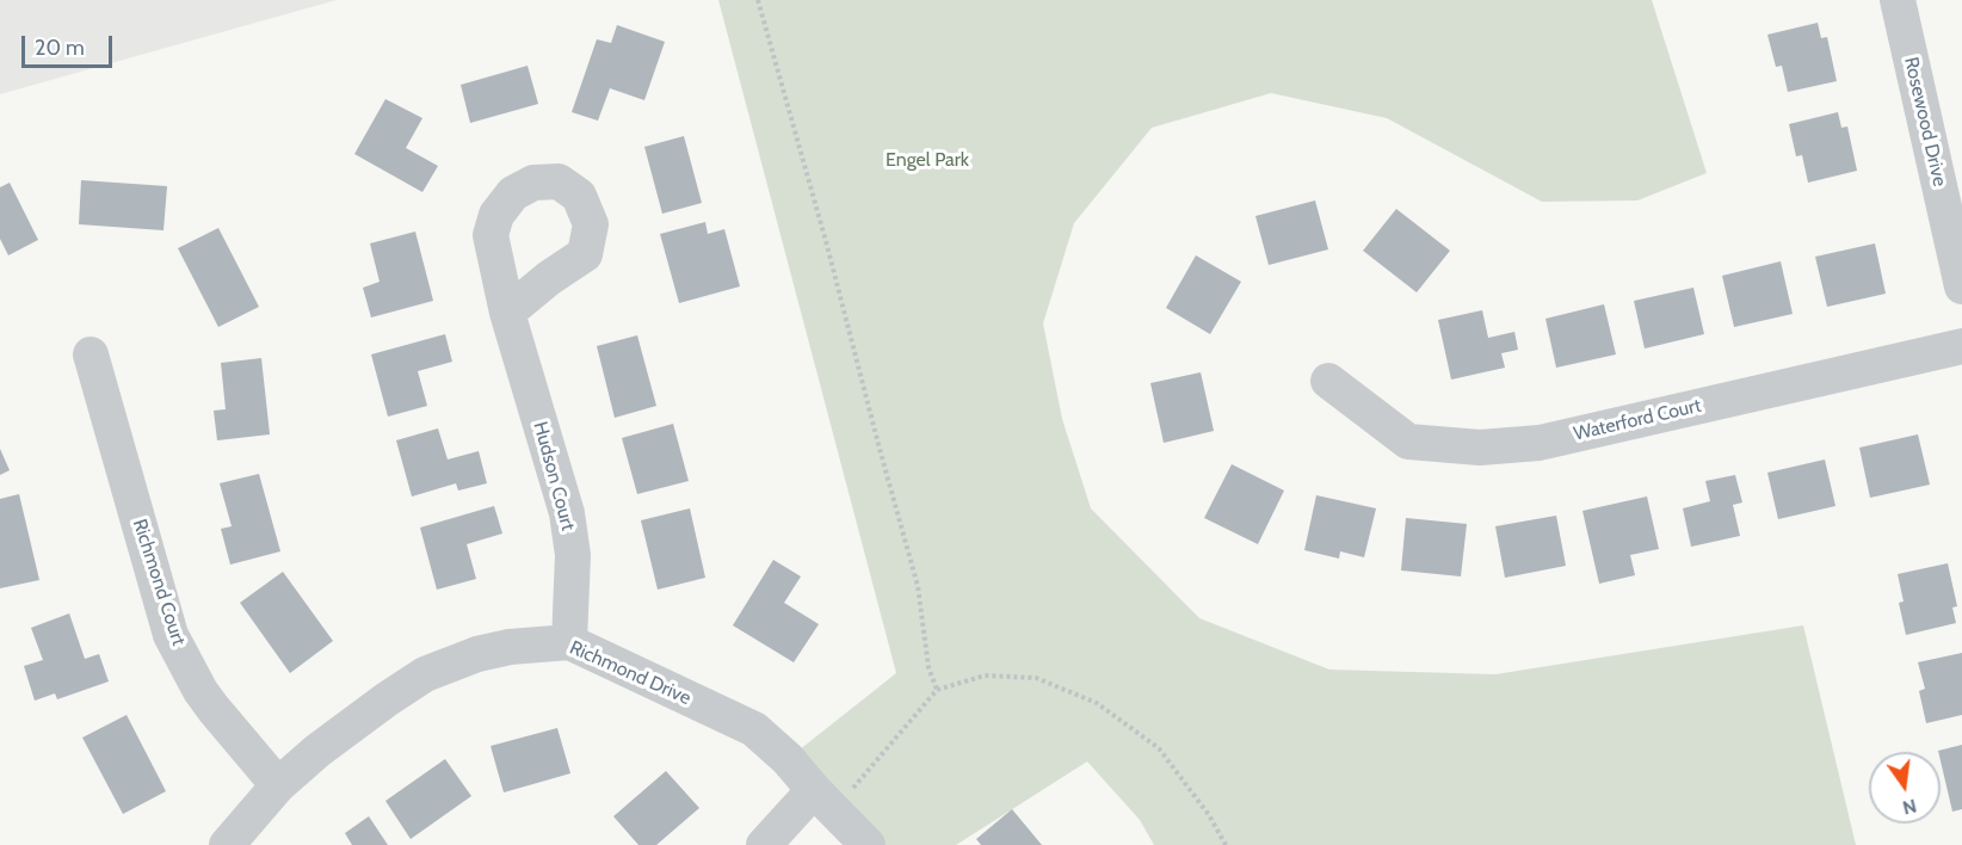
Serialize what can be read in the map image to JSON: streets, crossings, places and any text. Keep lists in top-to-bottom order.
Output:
{
  "streets": {
    "street": [
      "Rosewood Drive",
      "Waterford Court",
      "Hudson Court",
      "Richmond Court",
      "Richmond Drive"
    ]
  },
  "crossings": [
    ["Hudson Court", "Richmond Drive"],
    ["Richmond Court", "Richmond Drive"]
  ],
  "parks": ["Engel Park"],
  "scale_bar": "20 m",
  "north": "bottom"
}
